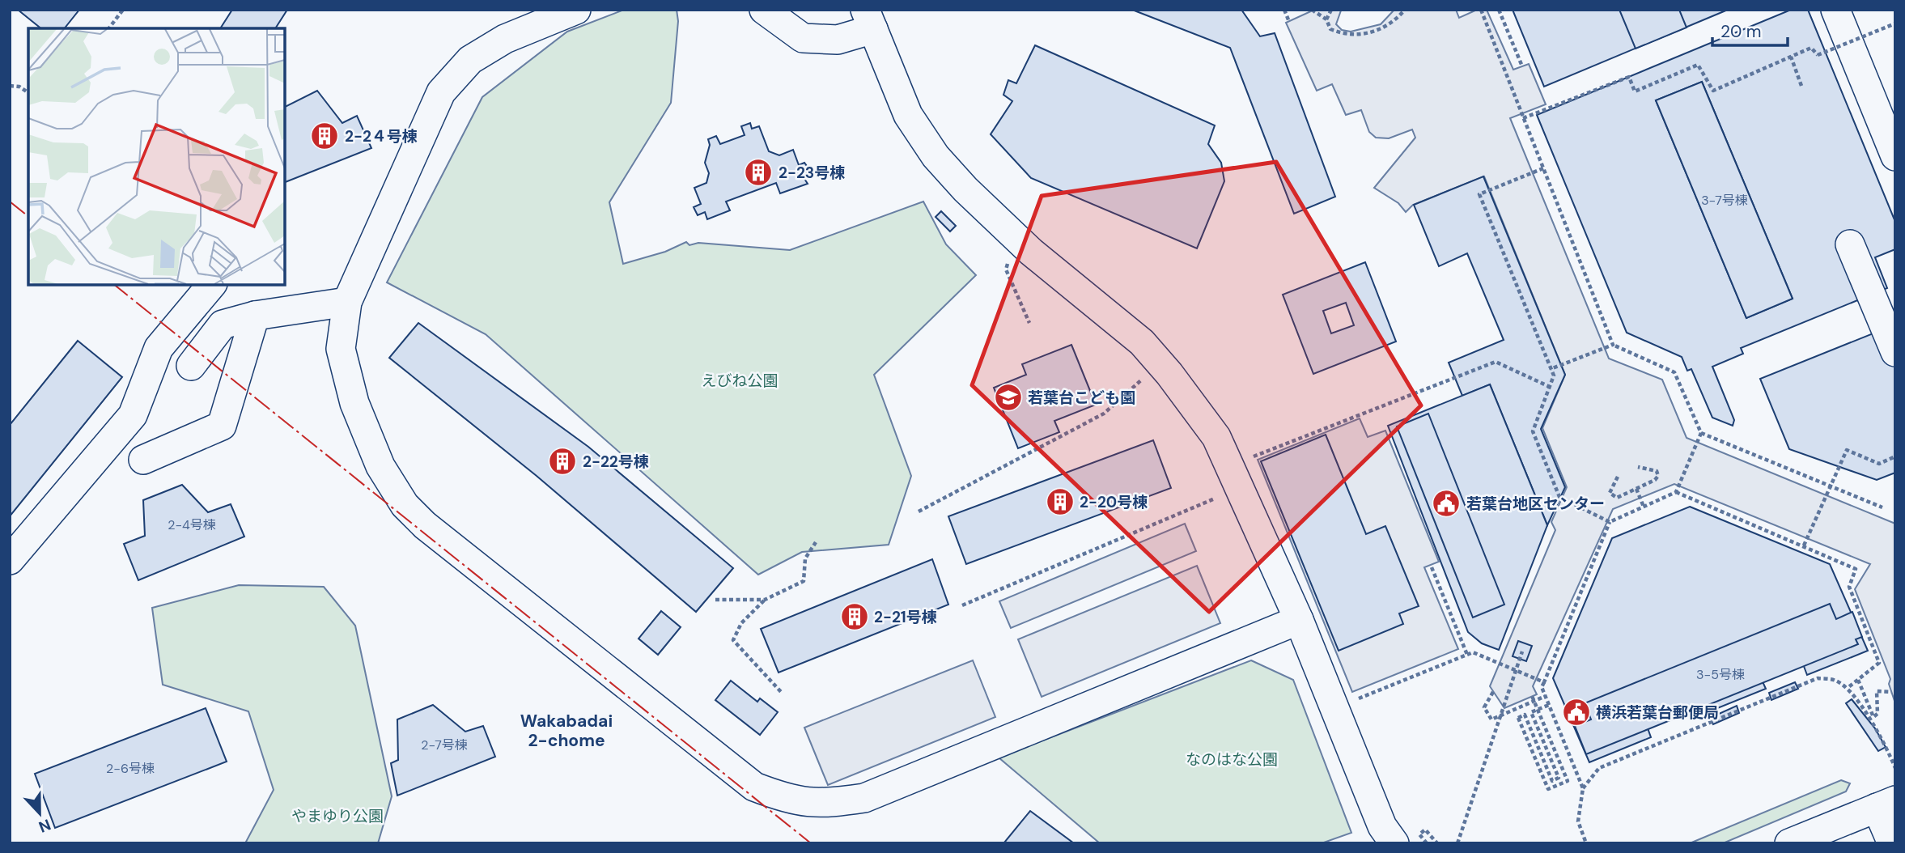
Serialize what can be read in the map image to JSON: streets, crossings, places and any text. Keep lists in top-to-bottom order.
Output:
{
  "districts": ["Wakabadai 2-chome"],
  "parks": ["えびね公園", "なのはな公園", "やまゆり公園"],
  "places": {
    "building": [
      "2-2４号棟",
      "2-23号棟",
      "2-22号棟",
      "2-20号棟",
      "2-21号棟"
    ],
    "school or university": ["若葉台こども園"],
    "public building": ["若葉台地区センター", "横浜若葉台郵便局"]
  },
  "house_numbers": [
    "3-7号棟",
    "2-4号棟",
    "3-5号棟",
    "2-7号棟",
    "2-6号棟"
  ],
  "scale_bar": "20 m",
  "north": "bottom"
}
